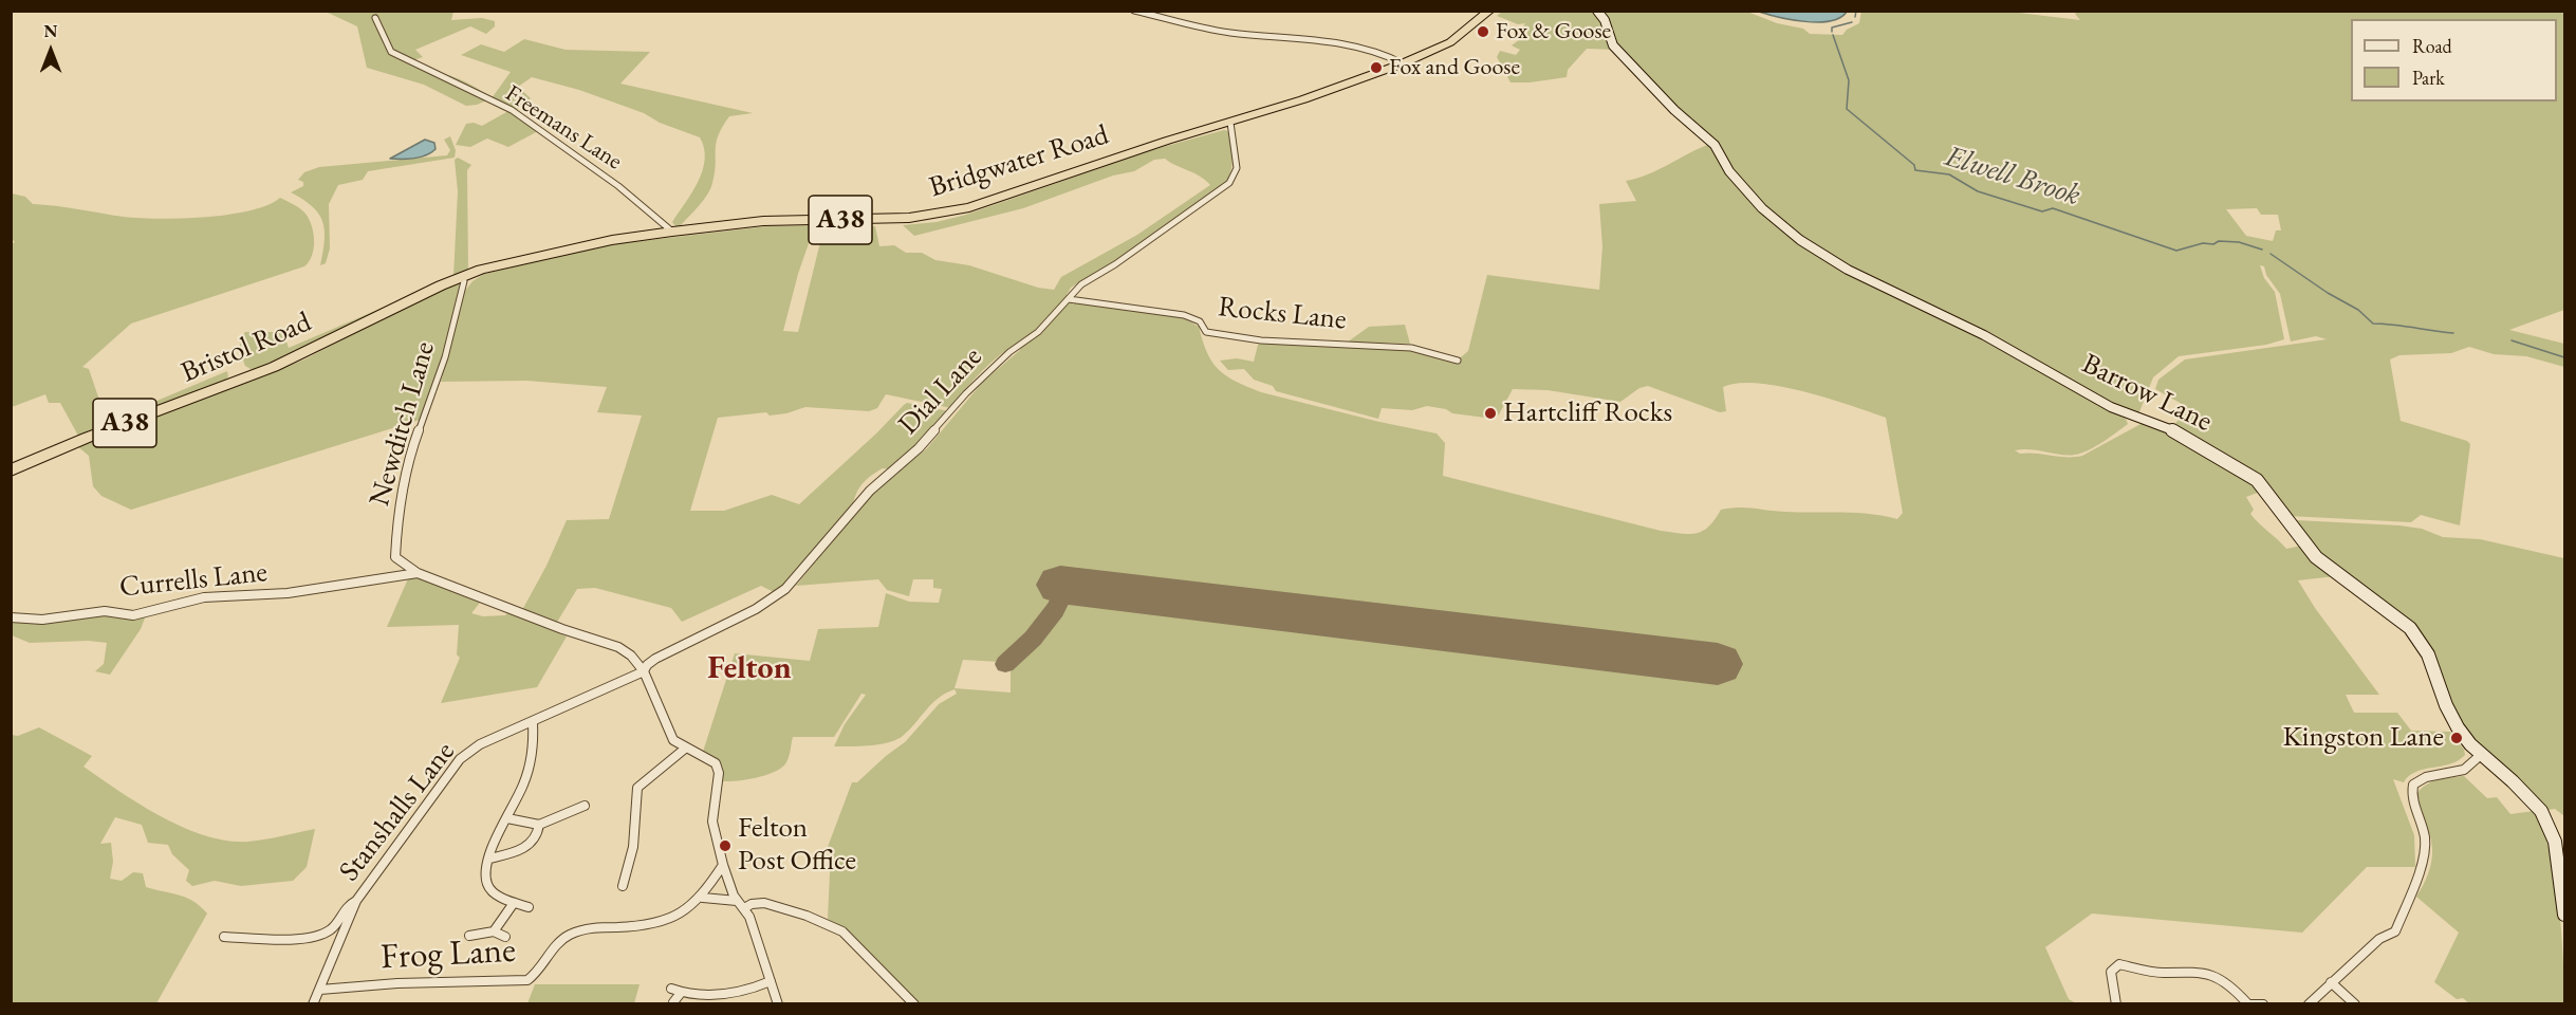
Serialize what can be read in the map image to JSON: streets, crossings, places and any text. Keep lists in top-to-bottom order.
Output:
{
  "streets": {
    "highway": ["Bridgwater Road", "A38", "Bristol Road"],
    "main road": ["Barrow Lane"],
    "street": [
      "Freemans Lane",
      "Rocks Lane",
      "Dial Lane",
      "Newditch Lane",
      "Currells Lane",
      "Stanshalls Lane",
      "Frog Lane"
    ]
  },
  "crossings": [
    ["Freemans Lane", "Bridgwater Road"],
    ["Bridgwater Road", "Bristol Road"],
    ["Bridgwater Road", "Dial Lane"],
    ["Bridgwater Road", "Newditch Lane"],
    ["Rocks Lane", "Dial Lane"],
    ["Bristol Road", "Newditch Lane"],
    ["Dial Lane", "Stanshalls Lane"],
    ["Newditch Lane", "Currells Lane"],
    ["Stanshalls Lane", "Frog Lane"]
  ],
  "districts": ["Felton"],
  "water": ["Elwell Brook"],
  "places": [
    "Fox & Goose",
    "Fox and Goose",
    "Hartcliff Rocks",
    "Kingston Lane",
    "Felton Post Office"
  ],
  "legend": ["Road", "Park"],
  "north": "top"
}
